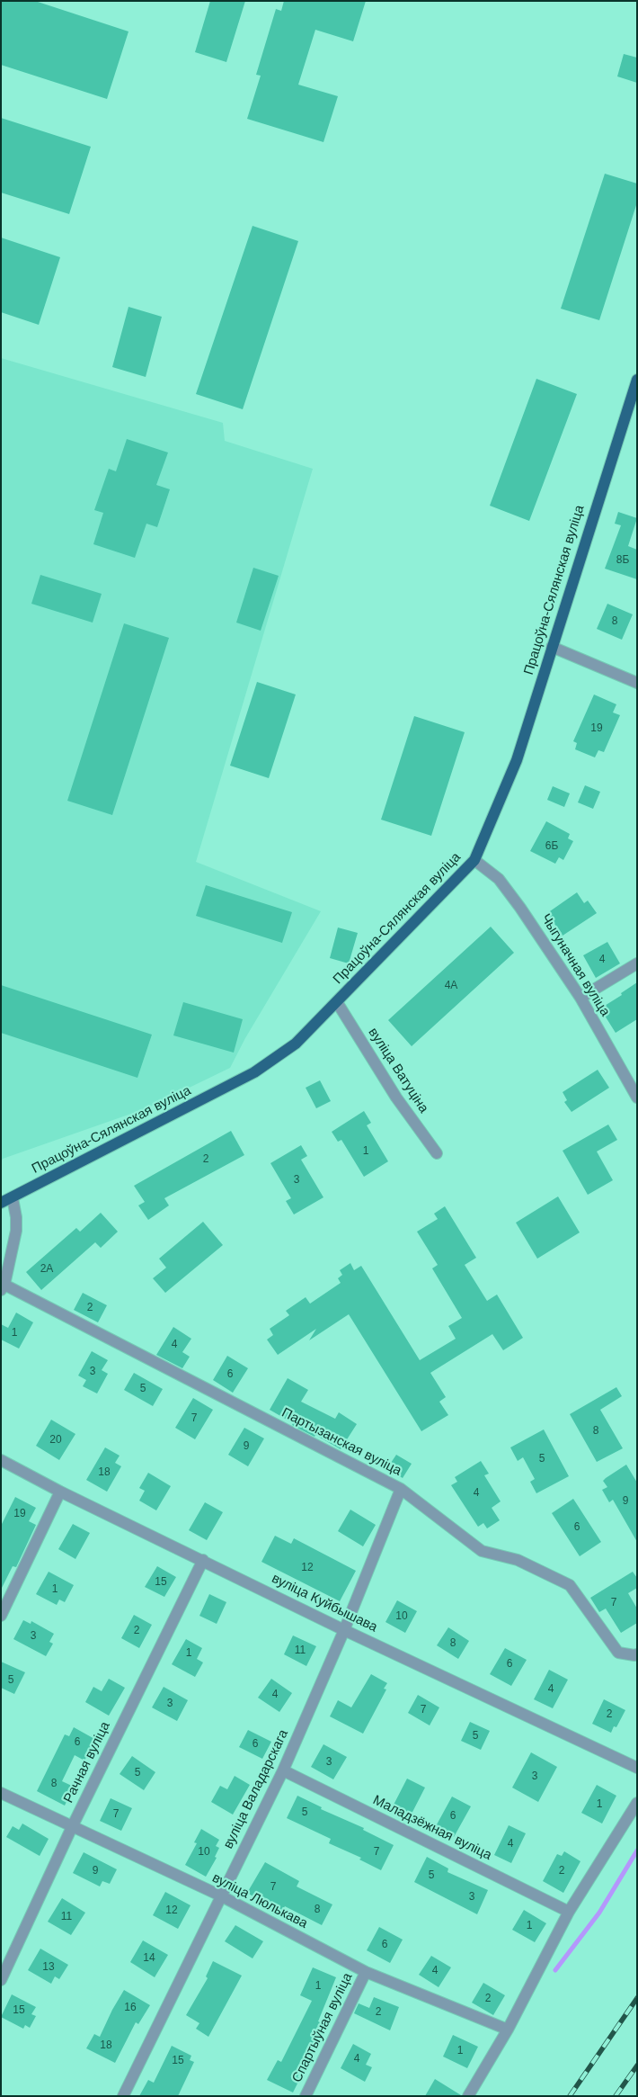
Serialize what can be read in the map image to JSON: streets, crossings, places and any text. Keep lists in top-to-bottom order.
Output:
{
  "streets": {
    "main road": ["Працоўна-Сялянская вуліца"],
    "street": [
      "Чыгуначная вуліца",
      "вуліца Ватуціна",
      "Партызанская вуліца",
      "вуліца Куйбышава",
      "Рачная вуліца",
      "вуліца Валадарскага",
      "Маладзёжная вуліца",
      "вуліца Люлькава",
      "Спартыўная вуліца"
    ]
  },
  "crossings": [
    ["Працоўна-Сялянская вуліца", "Чыгуначная вуліца"],
    ["Працоўна-Сялянская вуліца", "вуліца Ватуціна"],
    ["Партызанская вуліца", "вуліца Валадарскага"],
    ["вуліца Куйбышава", "Рачная вуліца"],
    ["вуліца Куйбышава", "вуліца Валадарскага"],
    ["Рачная вуліца", "вуліца Люлькава"],
    ["вуліца Валадарскага", "Маладзёжная вуліца"],
    ["вуліца Валадарскага", "вуліца Люлькава"],
    ["вуліца Люлькава", "Спартыўная вуліца"]
  ],
  "house_numbers": [
    "8Б",
    "8",
    "19",
    "6Б",
    "4",
    "4А",
    "1",
    "2",
    "3",
    "2А",
    "2",
    "1",
    "4",
    "3",
    "6",
    "5",
    "7",
    "8",
    "20",
    "9",
    "5",
    "18",
    "4",
    "9",
    "19",
    "6",
    "12",
    "15",
    "1",
    "7",
    "10",
    "2",
    "3",
    "8",
    "11",
    "1",
    "6",
    "5",
    "4",
    "4",
    "3",
    "7",
    "2",
    "5",
    "6",
    "6",
    "3",
    "5",
    "3",
    "8",
    "1",
    "5",
    "7",
    "6",
    "4",
    "10",
    "7",
    "9",
    "2",
    "5",
    "7",
    "3",
    "8",
    "12",
    "11",
    "1",
    "6",
    "14",
    "13",
    "4",
    "1",
    "2",
    "16",
    "15",
    "2",
    "18",
    "1",
    "4",
    "15"
  ]
}
